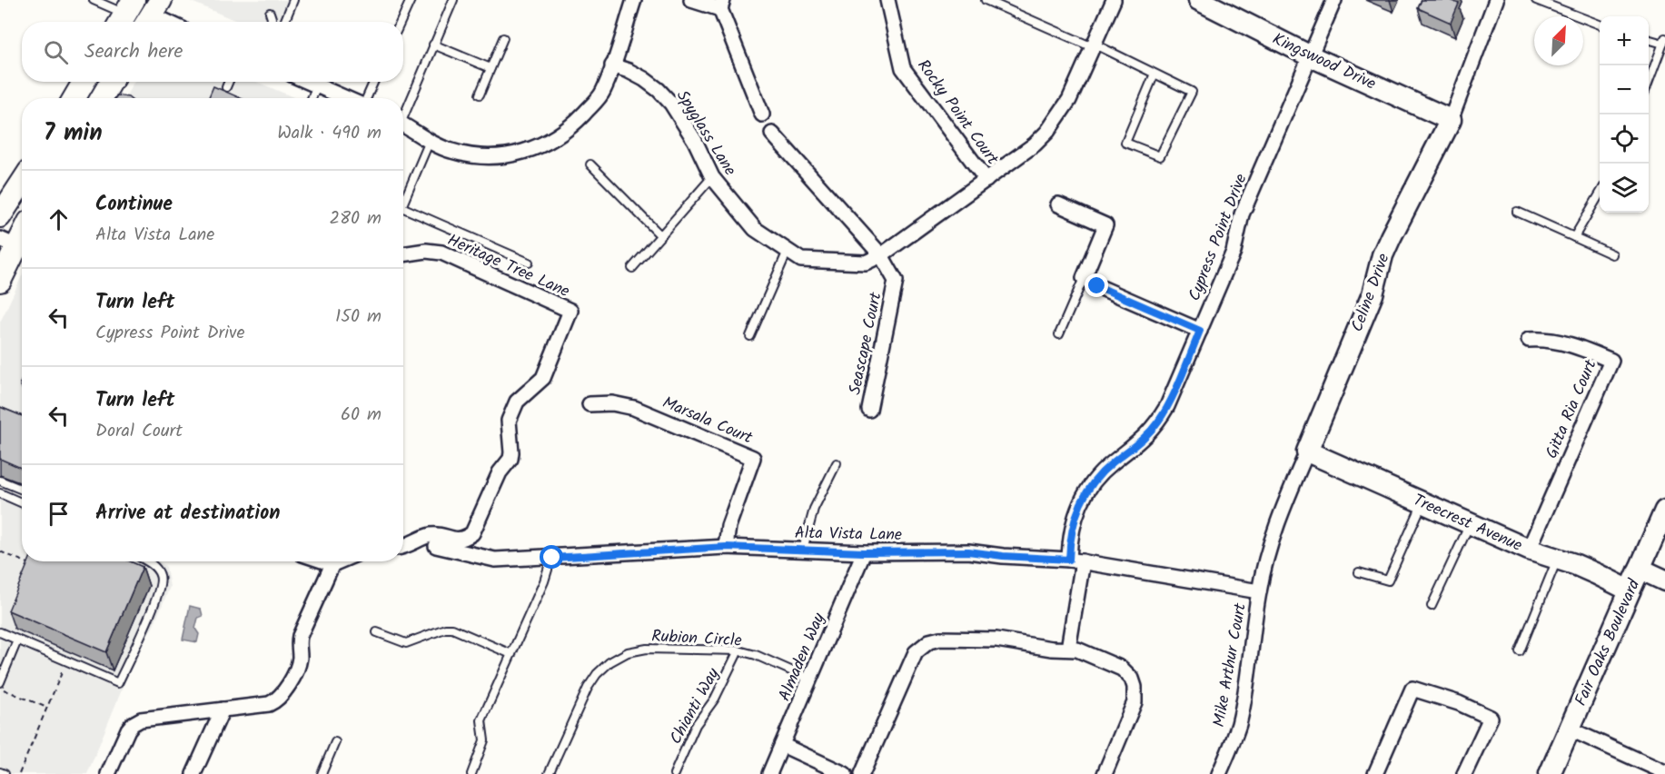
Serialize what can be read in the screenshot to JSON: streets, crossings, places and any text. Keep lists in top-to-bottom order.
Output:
{
  "streets": {
    "street": [
      "Kingswood Drive",
      "Rocky Point Court",
      "Spyglass Lane",
      "Cypress Point Drive",
      "Heritage Tree Lane",
      "Celine Drive",
      "Seascape Court",
      "Gitta Ria Court",
      "Marsala Court",
      "Treecrest Avenue",
      "Alta Vista Lane",
      "Fair Oaks Boulevard",
      "Almaden Way",
      "Mike Arthur Court"
    ],
    "lane": ["Rubion Circle", "Chianti Way"]
  },
  "crossings": [
    ["Kingswood Drive", "Cypress Point Drive"],
    ["Kingswood Drive", "Celine Drive"],
    ["Rocky Point Court", "Spyglass Lane"],
    ["Spyglass Lane", "Seascape Court"],
    ["Cypress Point Drive", "Alta Vista Lane"],
    ["Celine Drive", "Treecrest Avenue"],
    ["Celine Drive", "Alta Vista Lane"],
    ["Celine Drive", "Mike Arthur Court"],
    ["Gitta Ria Court", "Treecrest Avenue"],
    ["Marsala Court", "Alta Vista Lane"],
    ["Treecrest Avenue", "Fair Oaks Boulevard"],
    ["Alta Vista Lane", "Almaden Way"],
    ["Alta Vista Lane", "Mike Arthur Court"],
    ["Rubion Circle", "Almaden Way"],
    ["Rubion Circle", "Chianti Way"]
  ],
  "north": "top right",
  "page": {
    "map_buttons": ["+", "−"],
    "search": "Search here",
    "heading": ["7 min", "Walk · 490 m"],
    "list": [
      ["Continue", "Alta Vista Lane", "280 m"],
      ["Turn left", "Cypress Point Drive", "150 m"],
      ["Turn left", "Doral Court", "60 m"],
      "Arrive at destination"
    ]
  }
}
